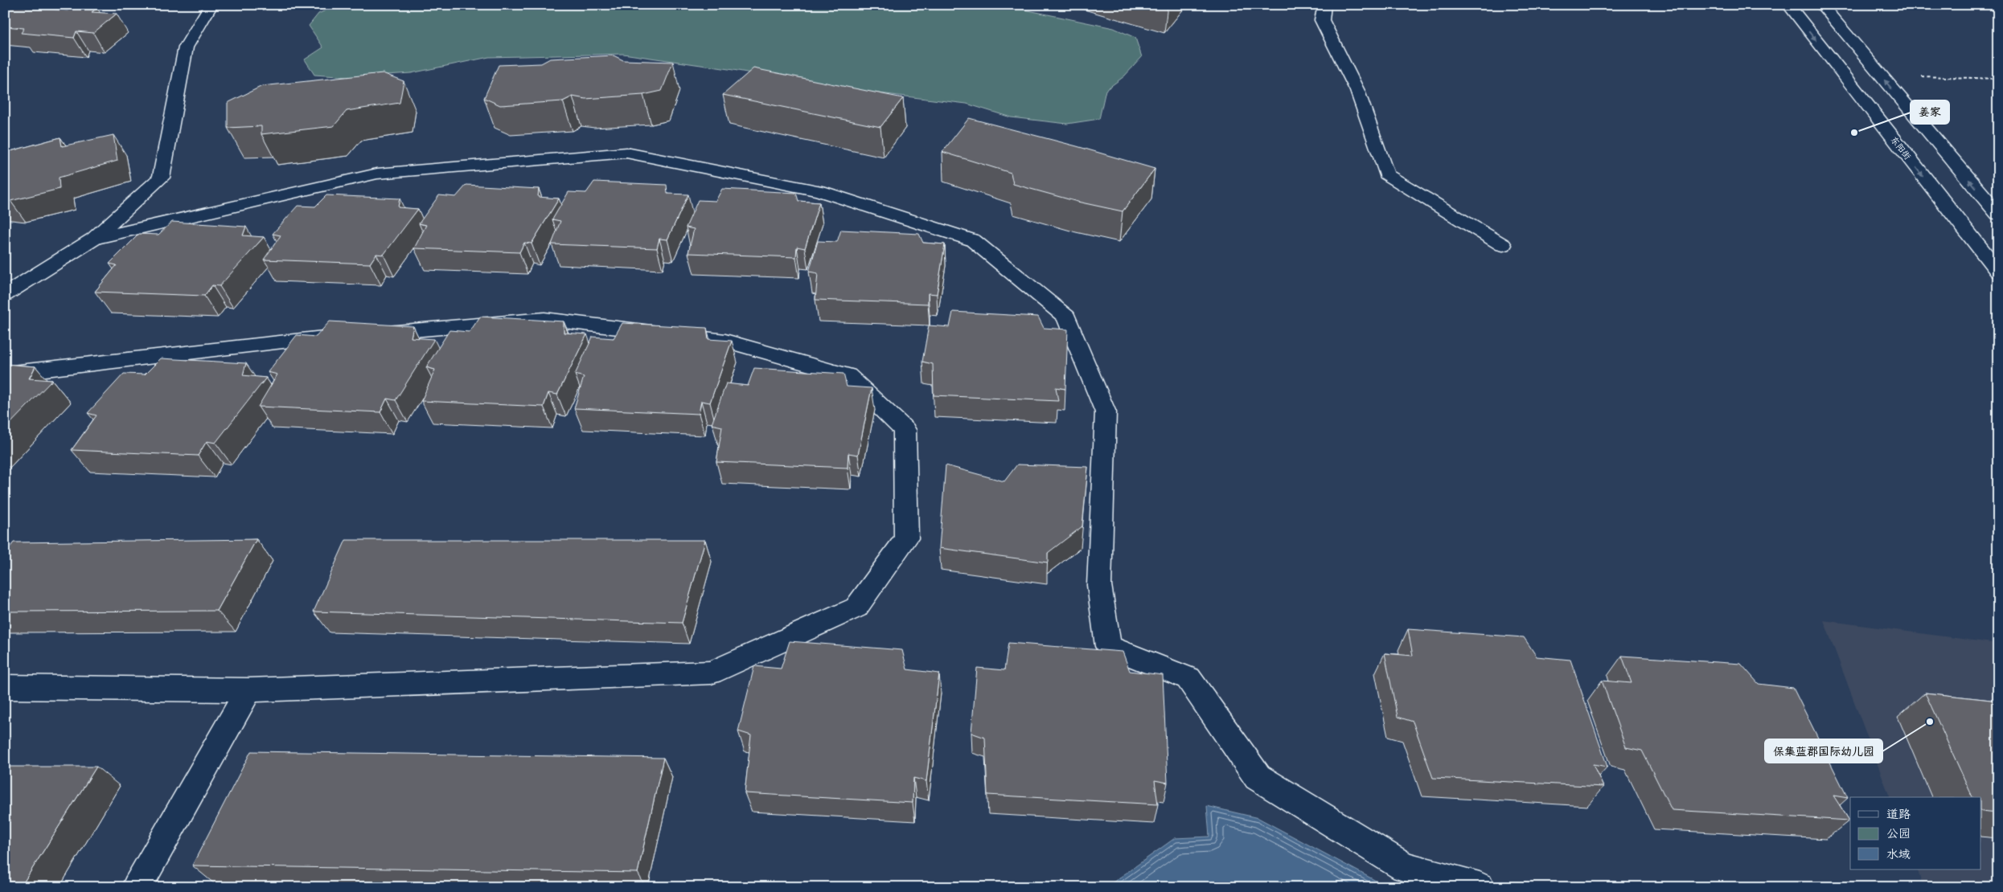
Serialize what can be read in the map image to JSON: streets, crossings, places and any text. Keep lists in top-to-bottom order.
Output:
{
  "streets": {
    "street": ["东阳街"]
  },
  "places": ["姜家", "保集蓝郡国际幼儿园"],
  "legend": ["道路", "公园", "水域"]
}
